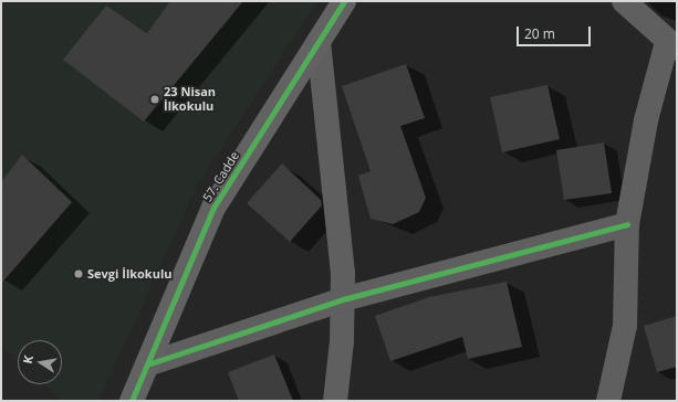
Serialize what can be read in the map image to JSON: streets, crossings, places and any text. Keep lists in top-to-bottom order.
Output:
{
  "streets": {
    "street": ["57. Cadde"]
  },
  "places": ["23 Nisan İlkokulu", "Sevgi İlkokulu"],
  "scale_bar": "20 m",
  "north": "left"
}
